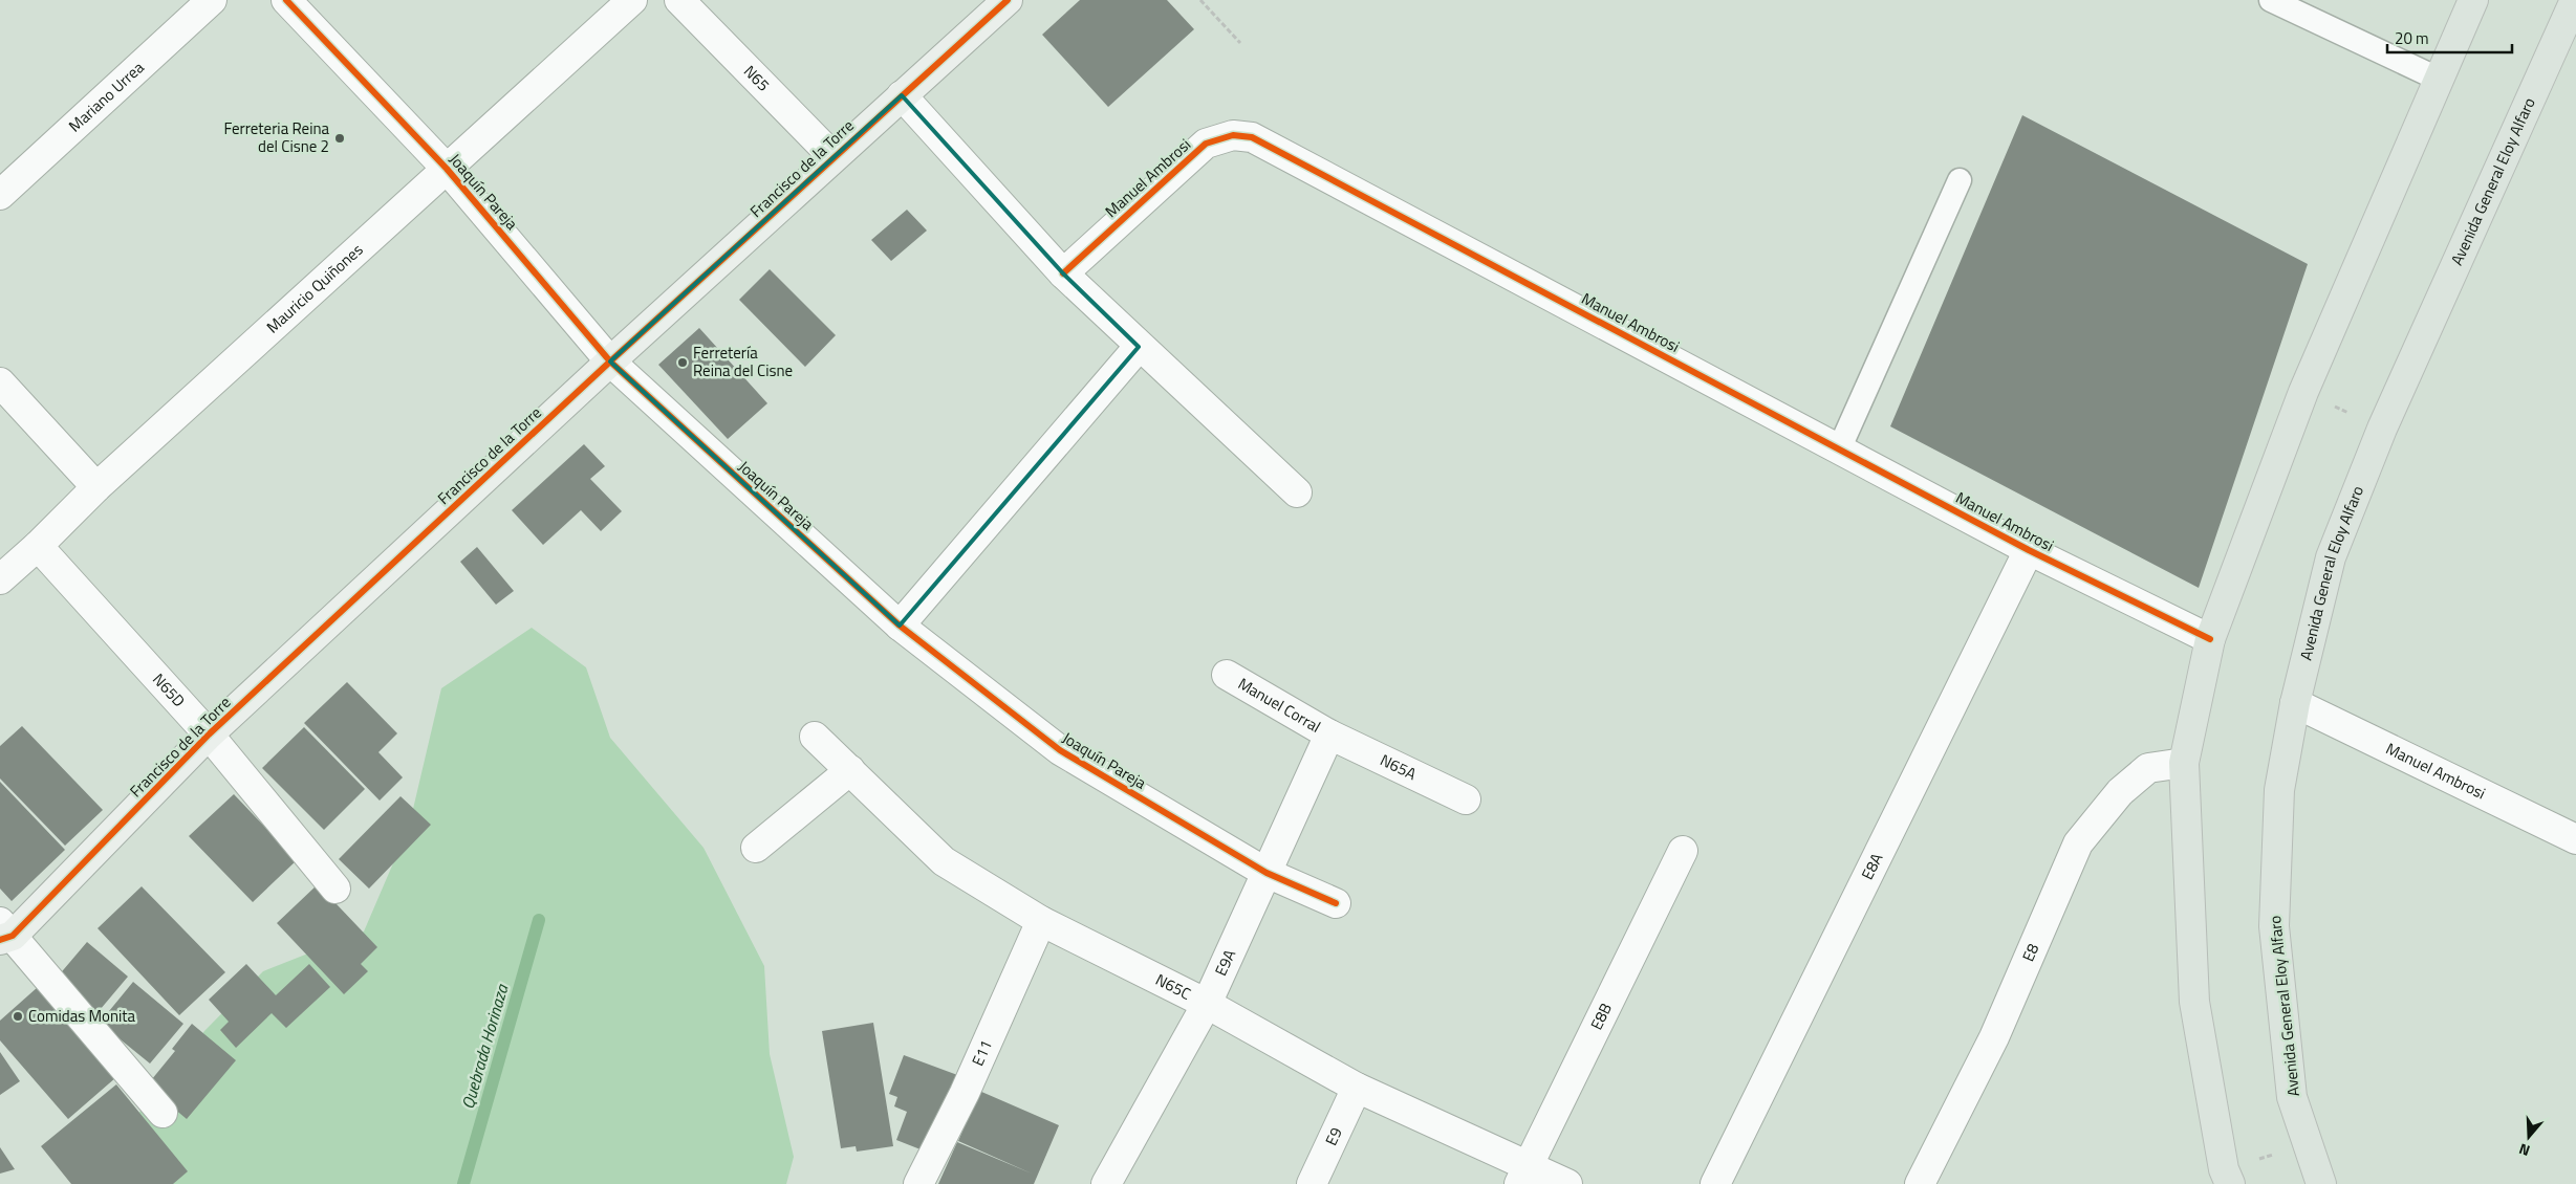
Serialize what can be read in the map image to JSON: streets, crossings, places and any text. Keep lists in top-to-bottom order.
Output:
{
  "streets": {
    "main road": ["Avenida General Eloy Alfaro"],
    "street": [
      "N65",
      "Mariano Urrea",
      "Francisco de la Torre",
      "Manuel Ambrosi",
      "Joaquín Pareja",
      "Mauricio Quiñones",
      "N65D",
      "Manuel Corral",
      "N65A",
      "E8A",
      "E8",
      "E9A",
      "N65C",
      "E8B",
      "E11",
      "E9"
    ]
  },
  "crossings": [
    ["N65", "Francisco de la Torre"],
    ["Francisco de la Torre", "Joaquín Pareja"],
    ["Francisco de la Torre", "N65D"],
    ["Manuel Ambrosi", "Avenida General Eloy Alfaro"],
    ["Manuel Ambrosi", "E8A"],
    ["Joaquín Pareja", "Mauricio Quiñones"],
    ["Joaquín Pareja", "E9A"],
    ["Mauricio Quiñones", "N65D"],
    ["Manuel Corral", "N65A"],
    ["Manuel Corral", "E9A"],
    ["N65A", "E9A"],
    ["E9A", "N65C"],
    ["N65C", "E8B"],
    ["N65C", "E11"],
    ["N65C", "E9"]
  ],
  "water": ["Quebrada Horinaza"],
  "places": ["Ferreteria Reina del Cisne 2", "Ferretería Reina del Cisne", "Comidas Monita"],
  "scale_bar": "20 m",
  "north": "bottom"
}
